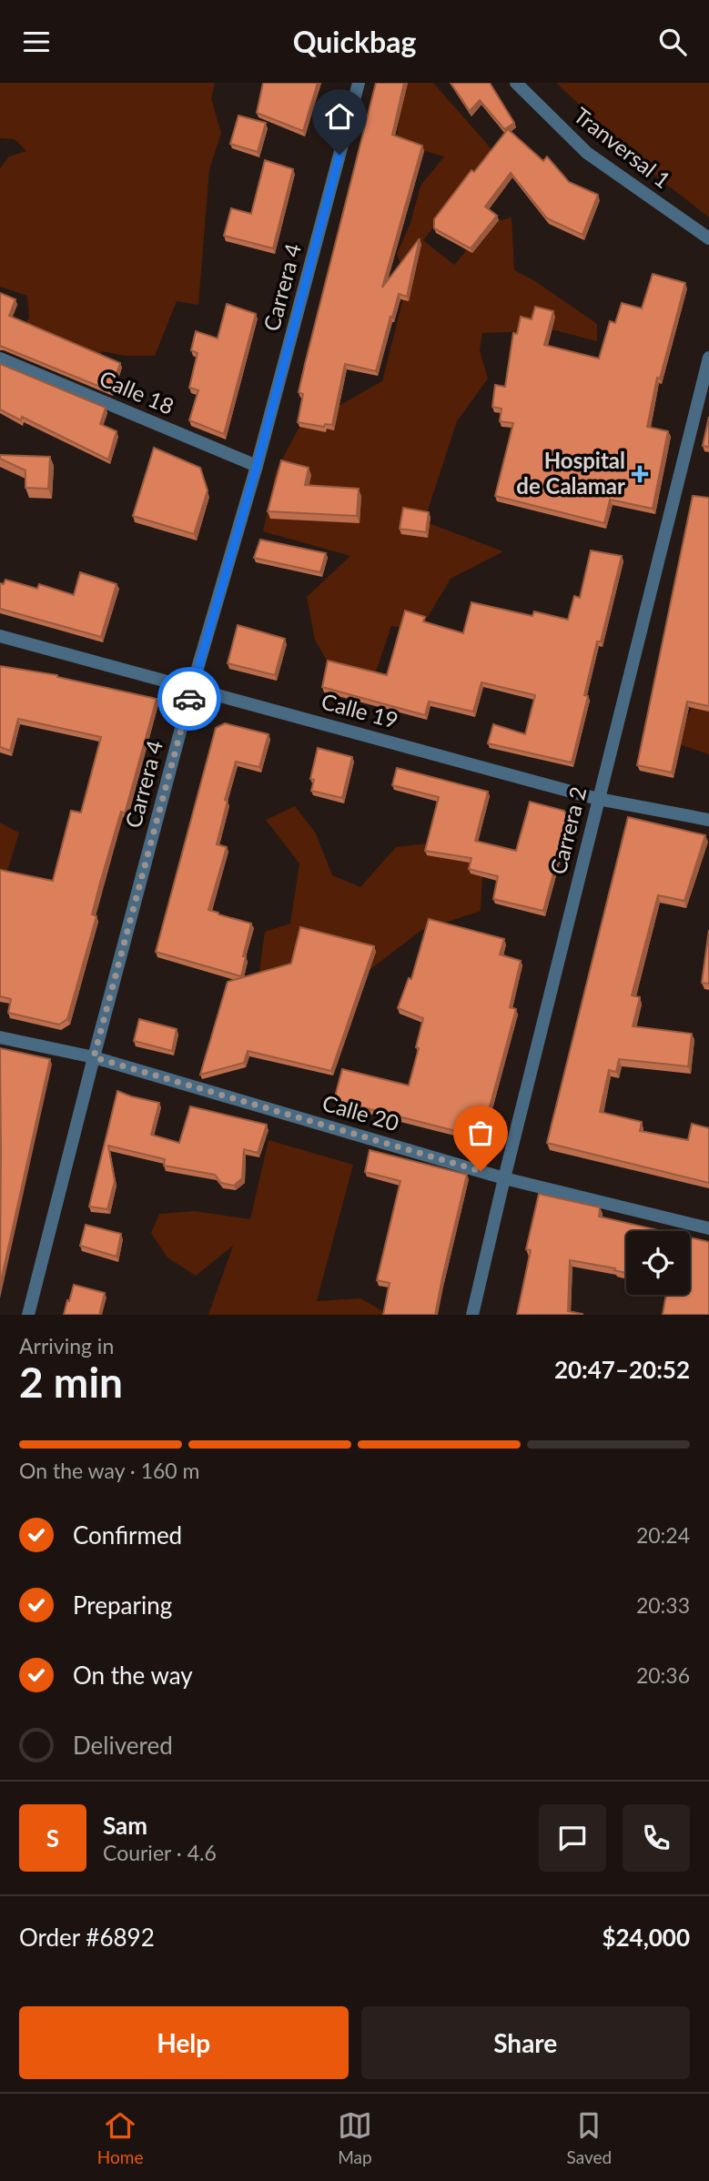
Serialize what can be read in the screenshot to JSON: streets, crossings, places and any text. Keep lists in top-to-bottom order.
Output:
{
  "streets": {
    "street": [
      "Tranversal 1",
      "Carrera 4",
      "Calle 18",
      "Calle 19",
      "Carrera 2",
      "Calle 20"
    ]
  },
  "crossings": [
    ["Carrera 4", "Calle 18"],
    ["Carrera 4", "Calle 19"],
    ["Carrera 4", "Calle 20"],
    ["Calle 19", "Carrera 2"],
    ["Carrera 2", "Calle 20"]
  ],
  "places": {
    "health": ["Hospital de Calamar"]
  },
  "page": {
    "header": "Quickbag",
    "heading": ["2 min", "Arriving in", "20:47–20:52"],
    "panel": [
      "Sam",
      "Courier · 4.6",
      "Order #6892",
      "$24,000"
    ],
    "bar": "On the way · 160 m",
    "list": [
      ["Confirmed", "20:24"],
      ["Preparing", "20:33"],
      ["On the way", "20:36"],
      "Delivered"
    ],
    "round": "S",
    "buttons": ["Help", "Share"],
    "tabs": ["Home", "Map", "Saved"]
  }
}
